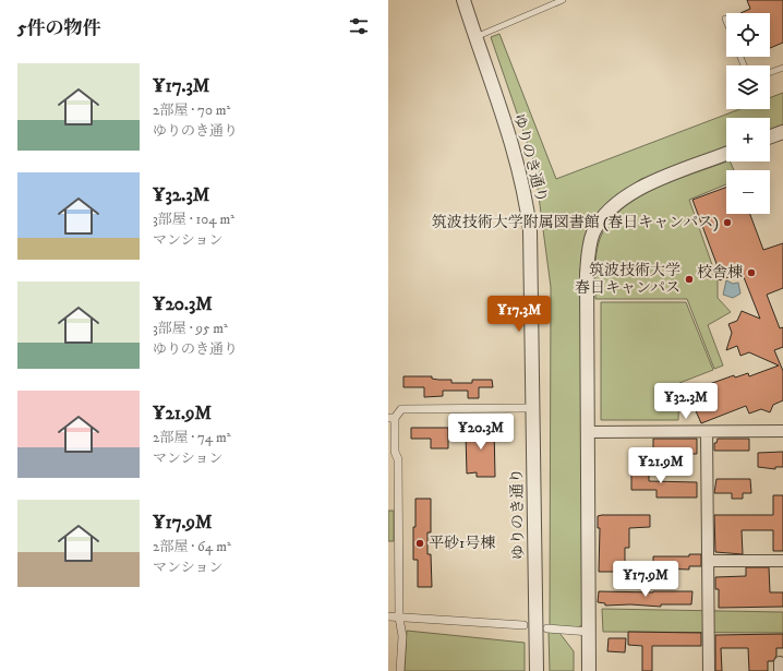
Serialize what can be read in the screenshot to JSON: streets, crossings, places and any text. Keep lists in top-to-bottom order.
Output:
{
  "streets": {
    "street": ["ゆりのき通り"]
  },
  "places": [
    "筑波技術大学附属図書館 (春日キャンパス)",
    "校舎棟",
    "筑波技術大学 春日キャンパス",
    "平砂1号棟"
  ],
  "page": {
    "heading": "5件の物件",
    "map_buttons": ["+", "−"],
    "list": [
      {
        "name": "¥17.3M",
        "note": "2部屋 · 70 m² · ゆりのき通り"
      },
      {
        "name": "¥32.3M",
        "note": "3部屋 · 104 m² · マンション"
      },
      {
        "name": "¥20.3M",
        "note": "3部屋 · 95 m² · ゆりのき通り"
      },
      {
        "name": "¥21.9M",
        "note": "2部屋 · 74 m² · マンション"
      },
      {
        "name": "¥17.9M",
        "note": "2部屋 · 64 m² · マンション"
      }
    ],
    "price": [
      "¥17.3M",
      "¥32.3M",
      "¥20.3M",
      "¥21.9M",
      "¥17.9M"
    ]
  }
}
